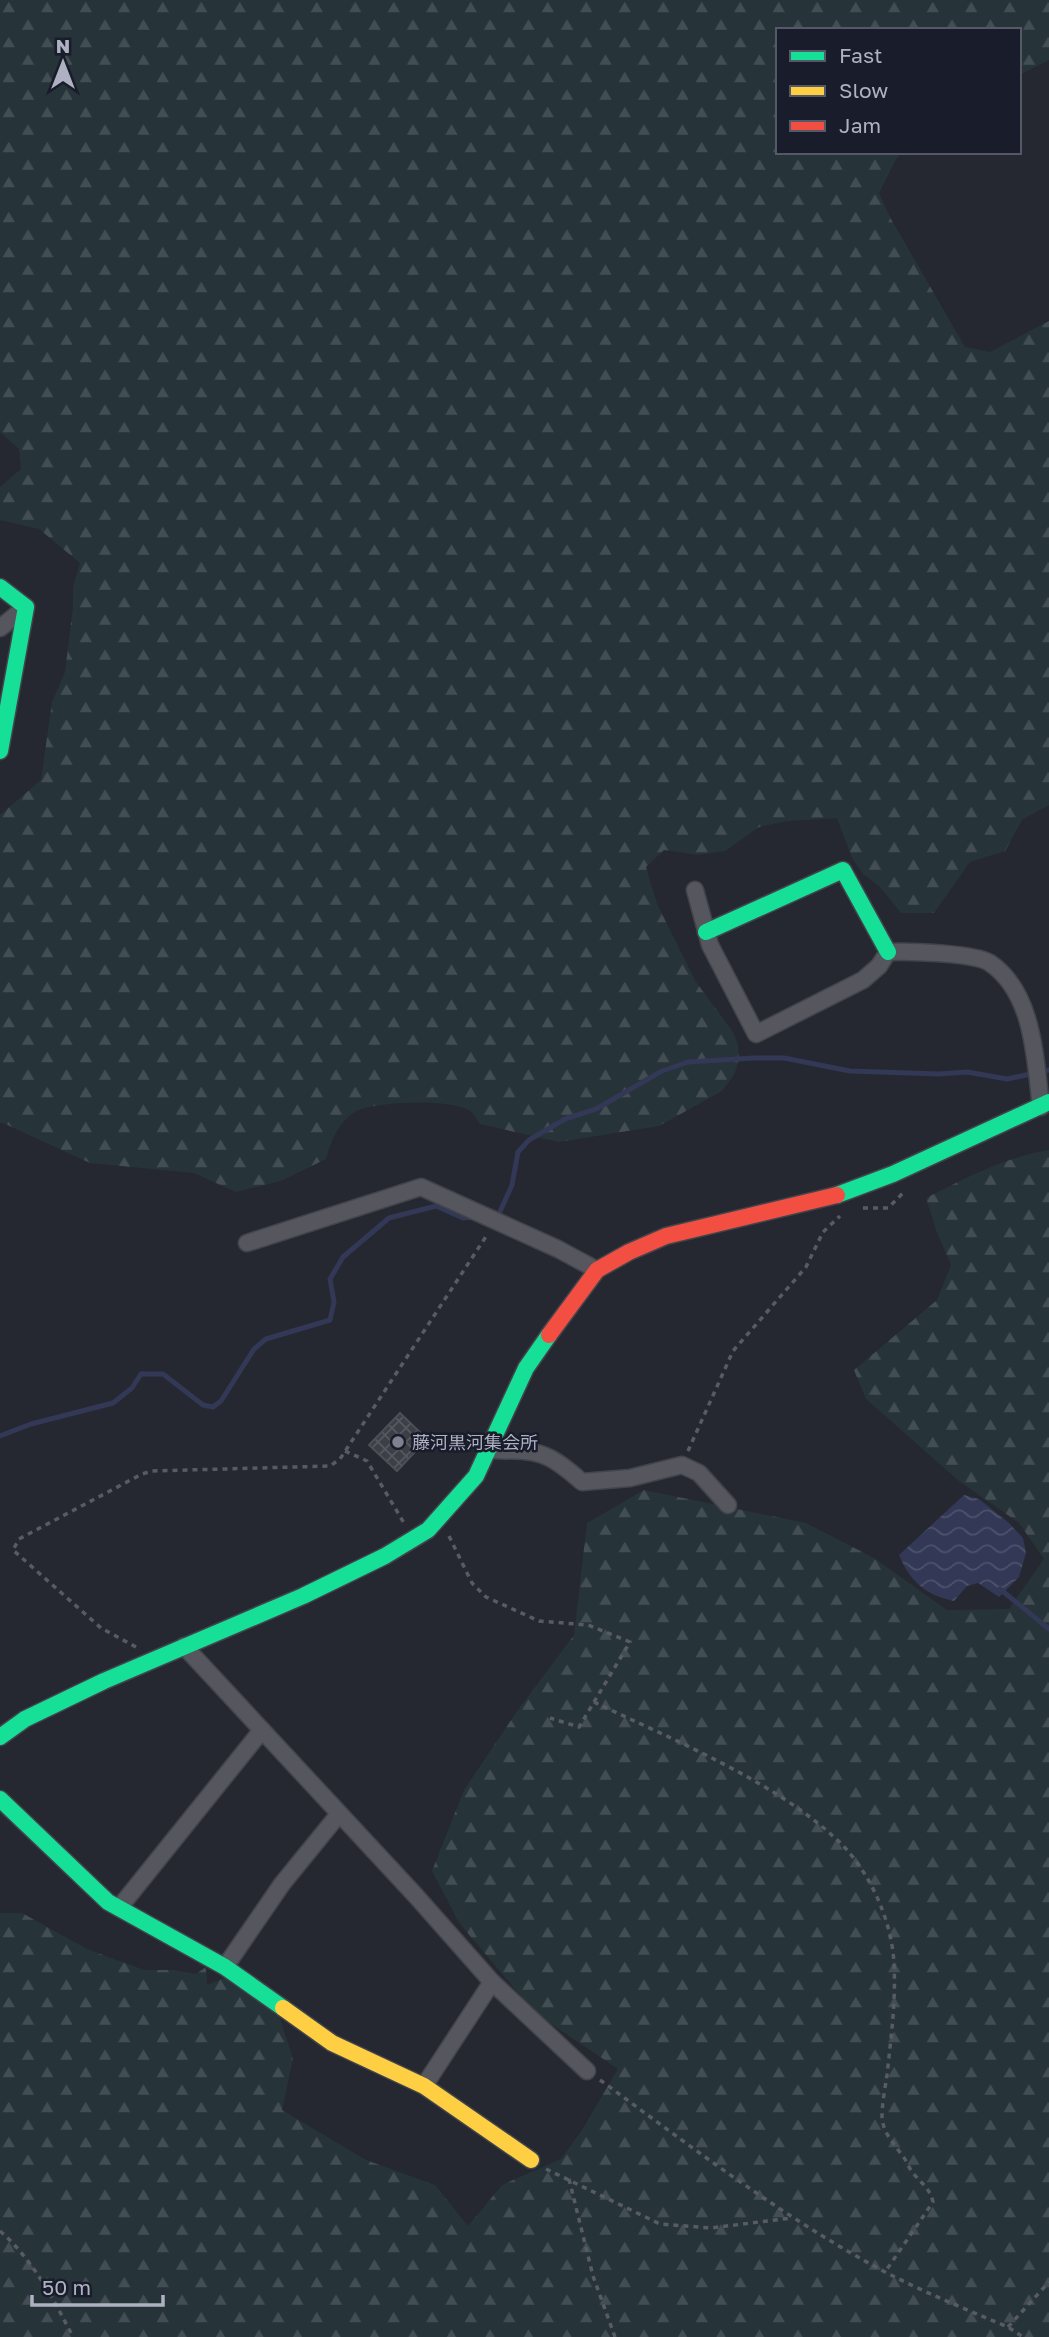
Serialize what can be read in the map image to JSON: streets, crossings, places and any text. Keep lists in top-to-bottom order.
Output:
{
  "places": ["藤河黒河集会所"],
  "legend": ["Fast", "Slow", "Jam"],
  "scale_bar": "50 m",
  "north": "top"
}
